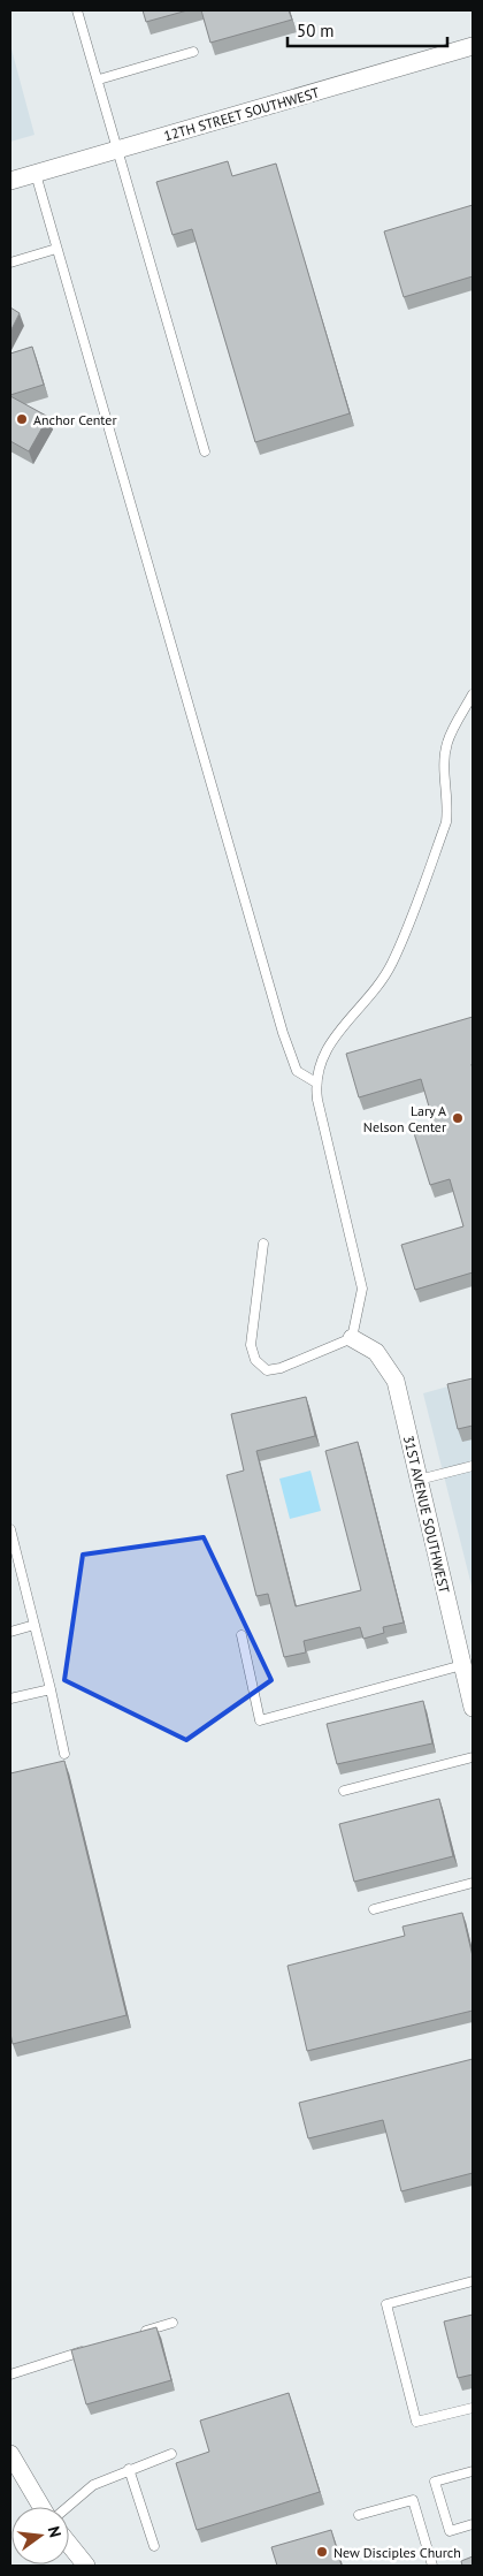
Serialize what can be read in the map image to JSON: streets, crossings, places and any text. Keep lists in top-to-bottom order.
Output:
{
  "streets": {
    "street": ["12TH STREET SOUTHWEST", "31ST AVENUE SOUTHWEST"]
  },
  "places": ["Anchor Center", "Lary A Nelson Center", "New Disciples Church"],
  "scale_bar": "50 m",
  "north": "right"
}
